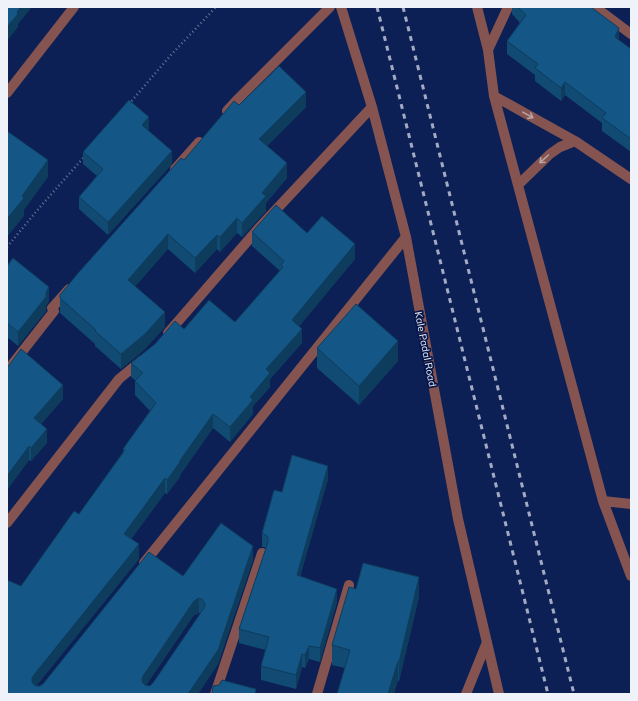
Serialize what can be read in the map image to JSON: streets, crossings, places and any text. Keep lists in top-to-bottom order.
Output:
{
  "streets": {
    "street": ["Kale Padal Road"]
  }
}
